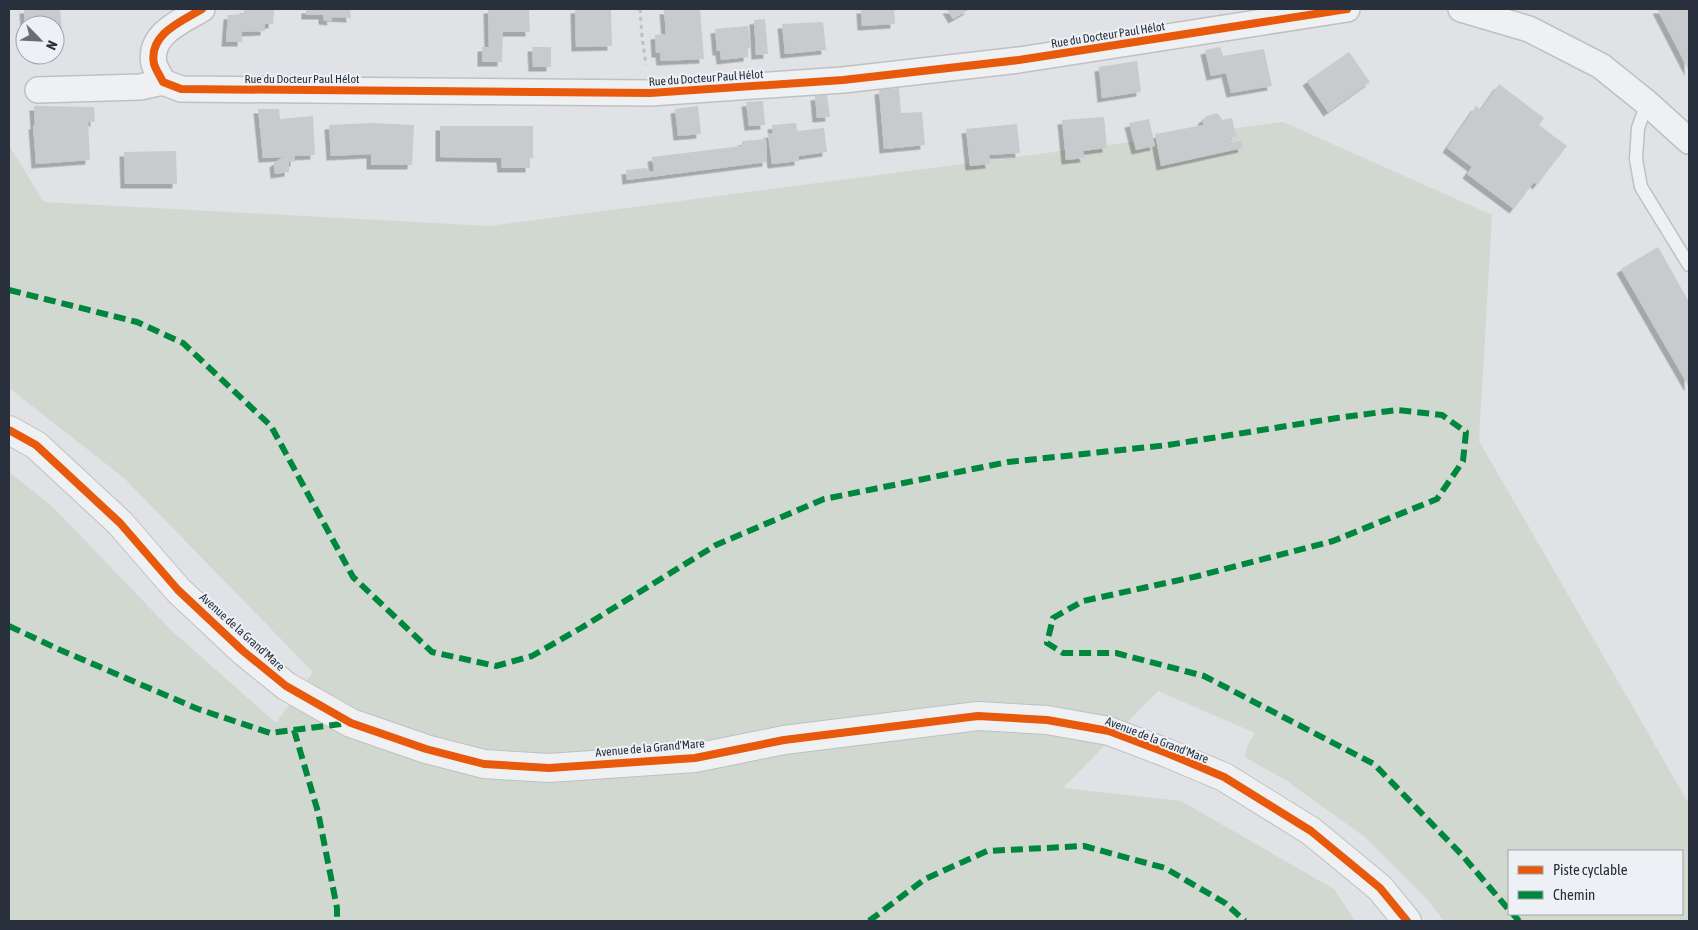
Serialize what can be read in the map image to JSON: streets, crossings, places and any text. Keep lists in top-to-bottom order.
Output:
{
  "streets": {
    "street": ["Rue du Docteur Paul Hélot", "Avenue de la Grand'Mare"]
  },
  "legend": ["Piste cyclable", "Chemin"],
  "north": "bottom right"
}
